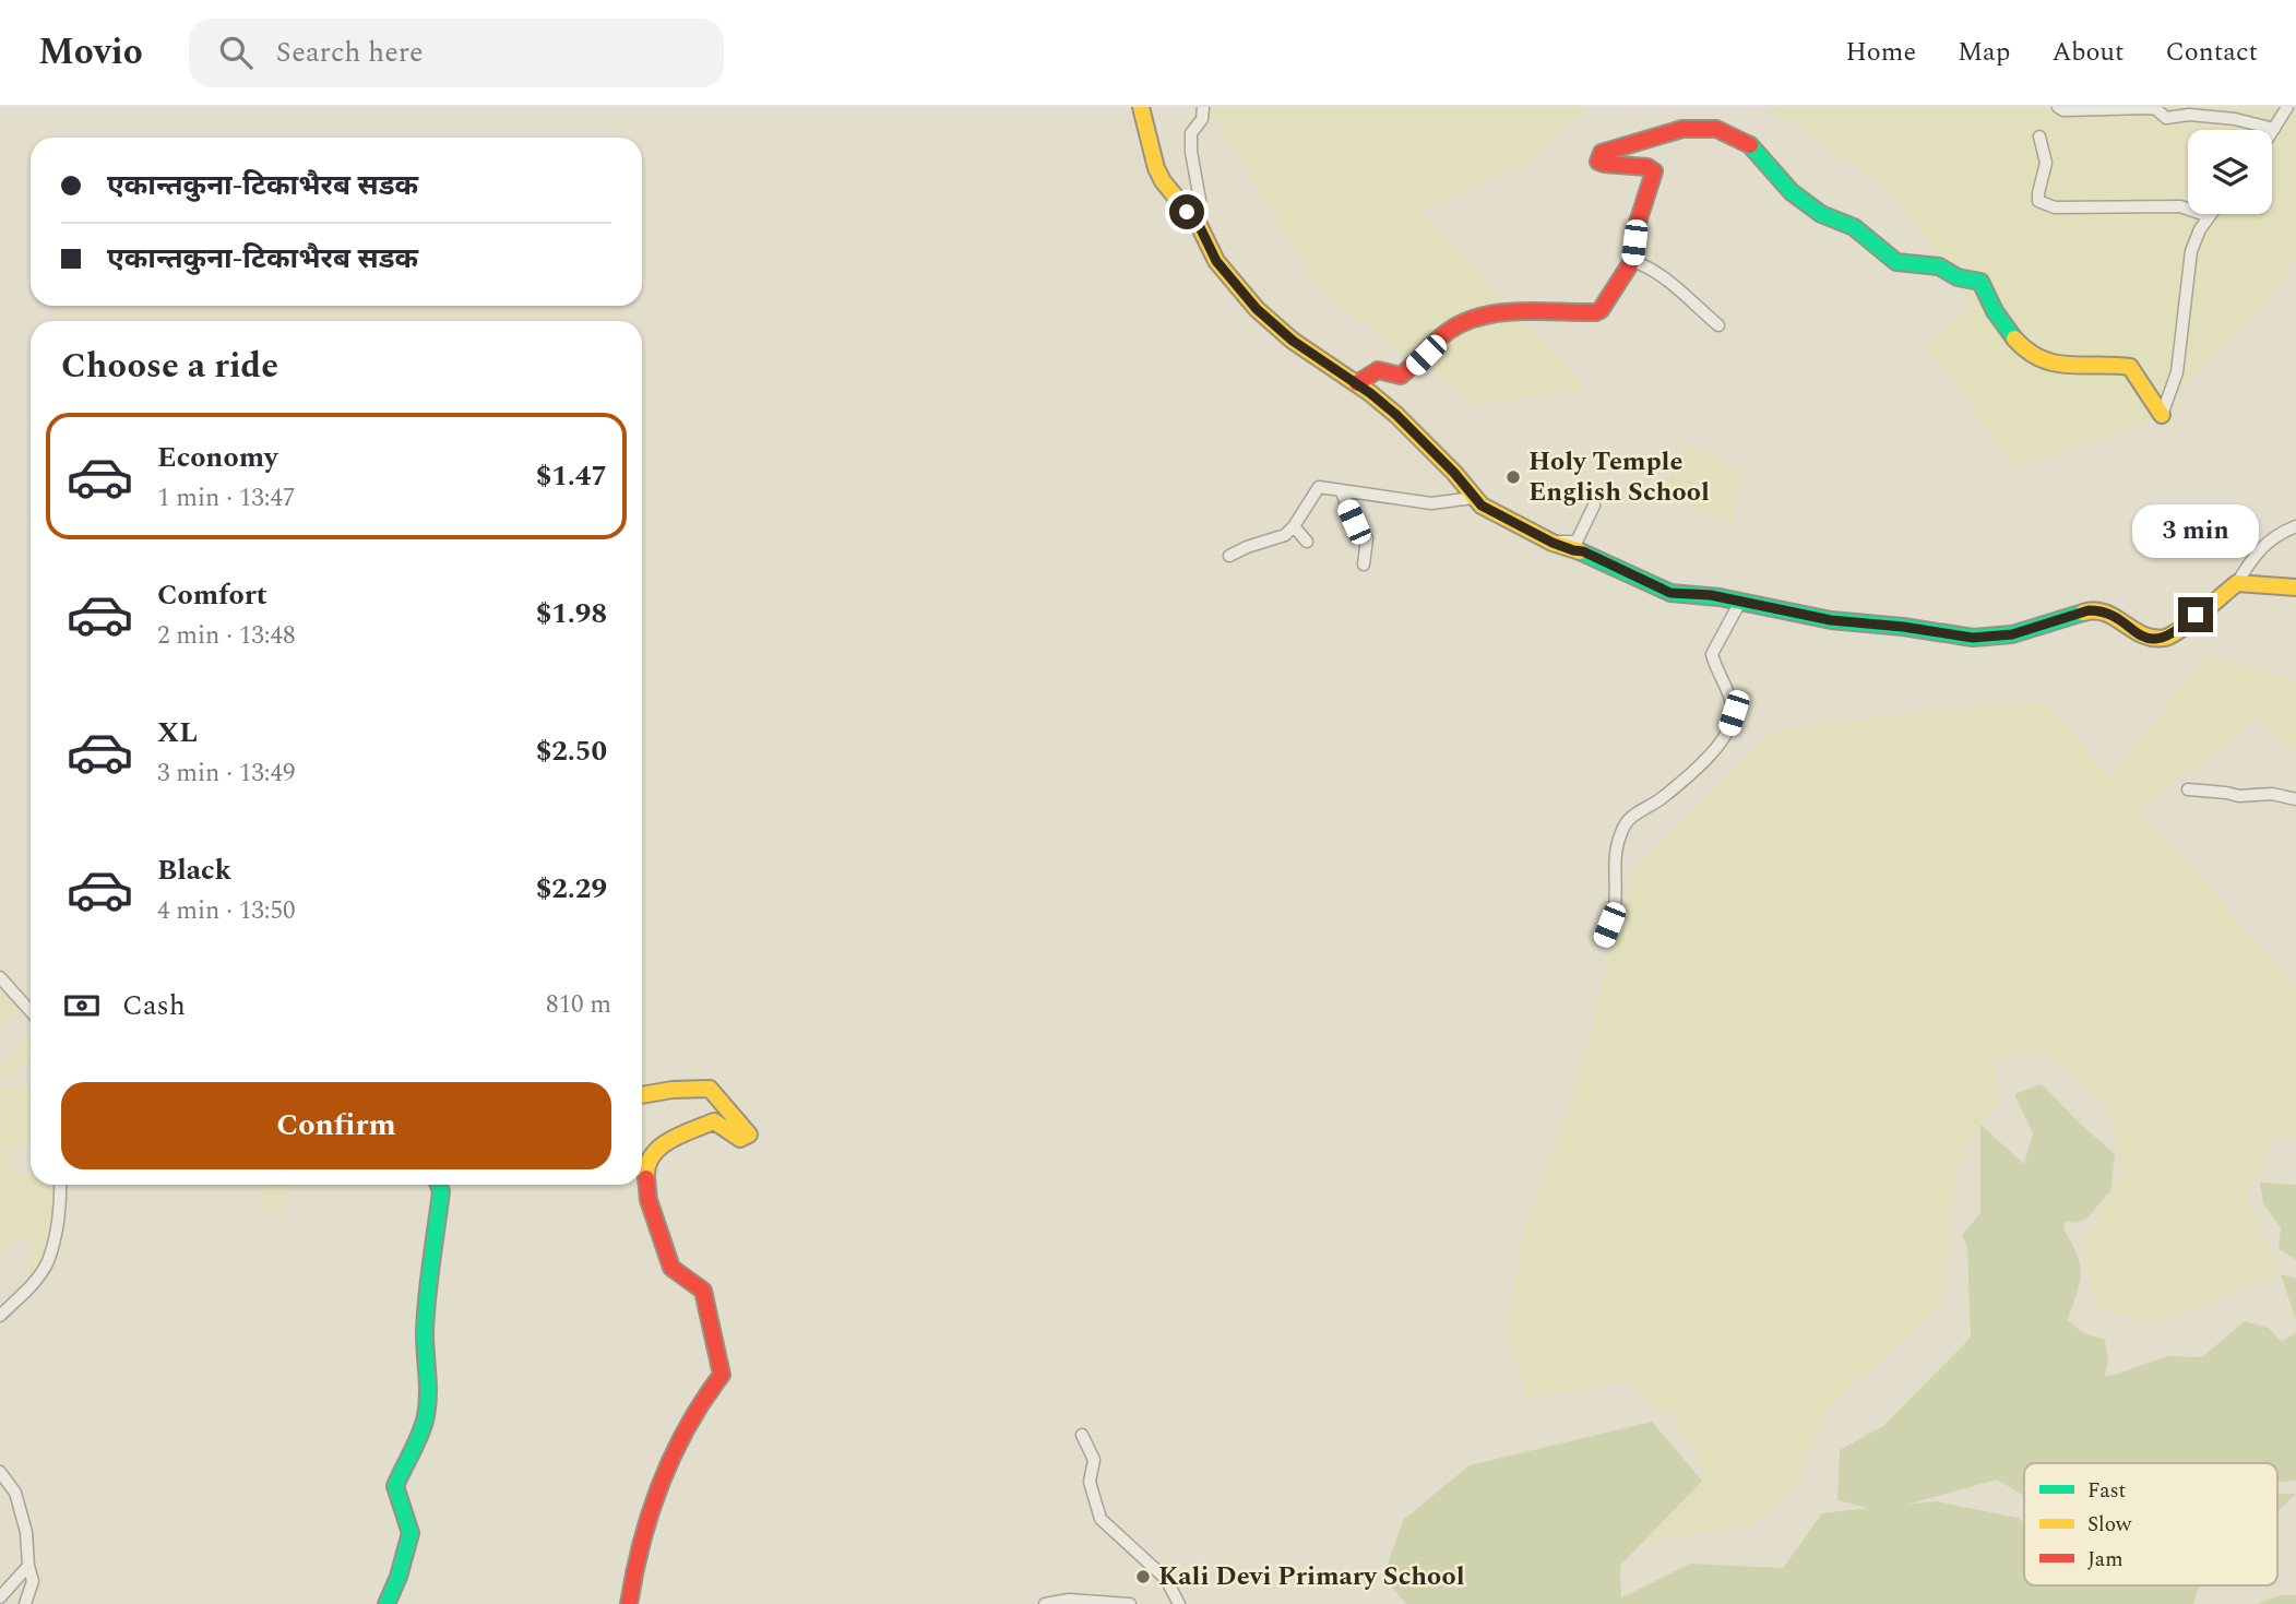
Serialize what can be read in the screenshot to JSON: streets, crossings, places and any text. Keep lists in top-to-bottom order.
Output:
{
  "places": ["Holy Temple English School", "Kali Devi Primary School"],
  "legend": ["Fast", "Slow", "Jam"],
  "page": {
    "header": "Movio",
    "search": "Search here",
    "nav": [
      "Home",
      "Map",
      "About",
      "Contact"
    ],
    "banner": ["एकान्तकुना-टिकाभैरब सडक", "एकान्तकुना-टिकाभैरब सडक"],
    "heading": "Choose a ride",
    "list": [
      {
        "name": "Economy",
        "note": "1 min · 13:47",
        "value": "$1.47"
      },
      {
        "name": "Comfort",
        "note": "2 min · 13:48",
        "value": "$1.98"
      },
      {
        "name": "XL",
        "note": "3 min · 13:49",
        "value": "$2.50"
      },
      {
        "name": "Black",
        "note": "4 min · 13:50",
        "value": "$2.29"
      }
    ],
    "bubble": "3 min",
    "pay": ["Cash", "810 m"],
    "buttons": "Confirm"
  }
}
